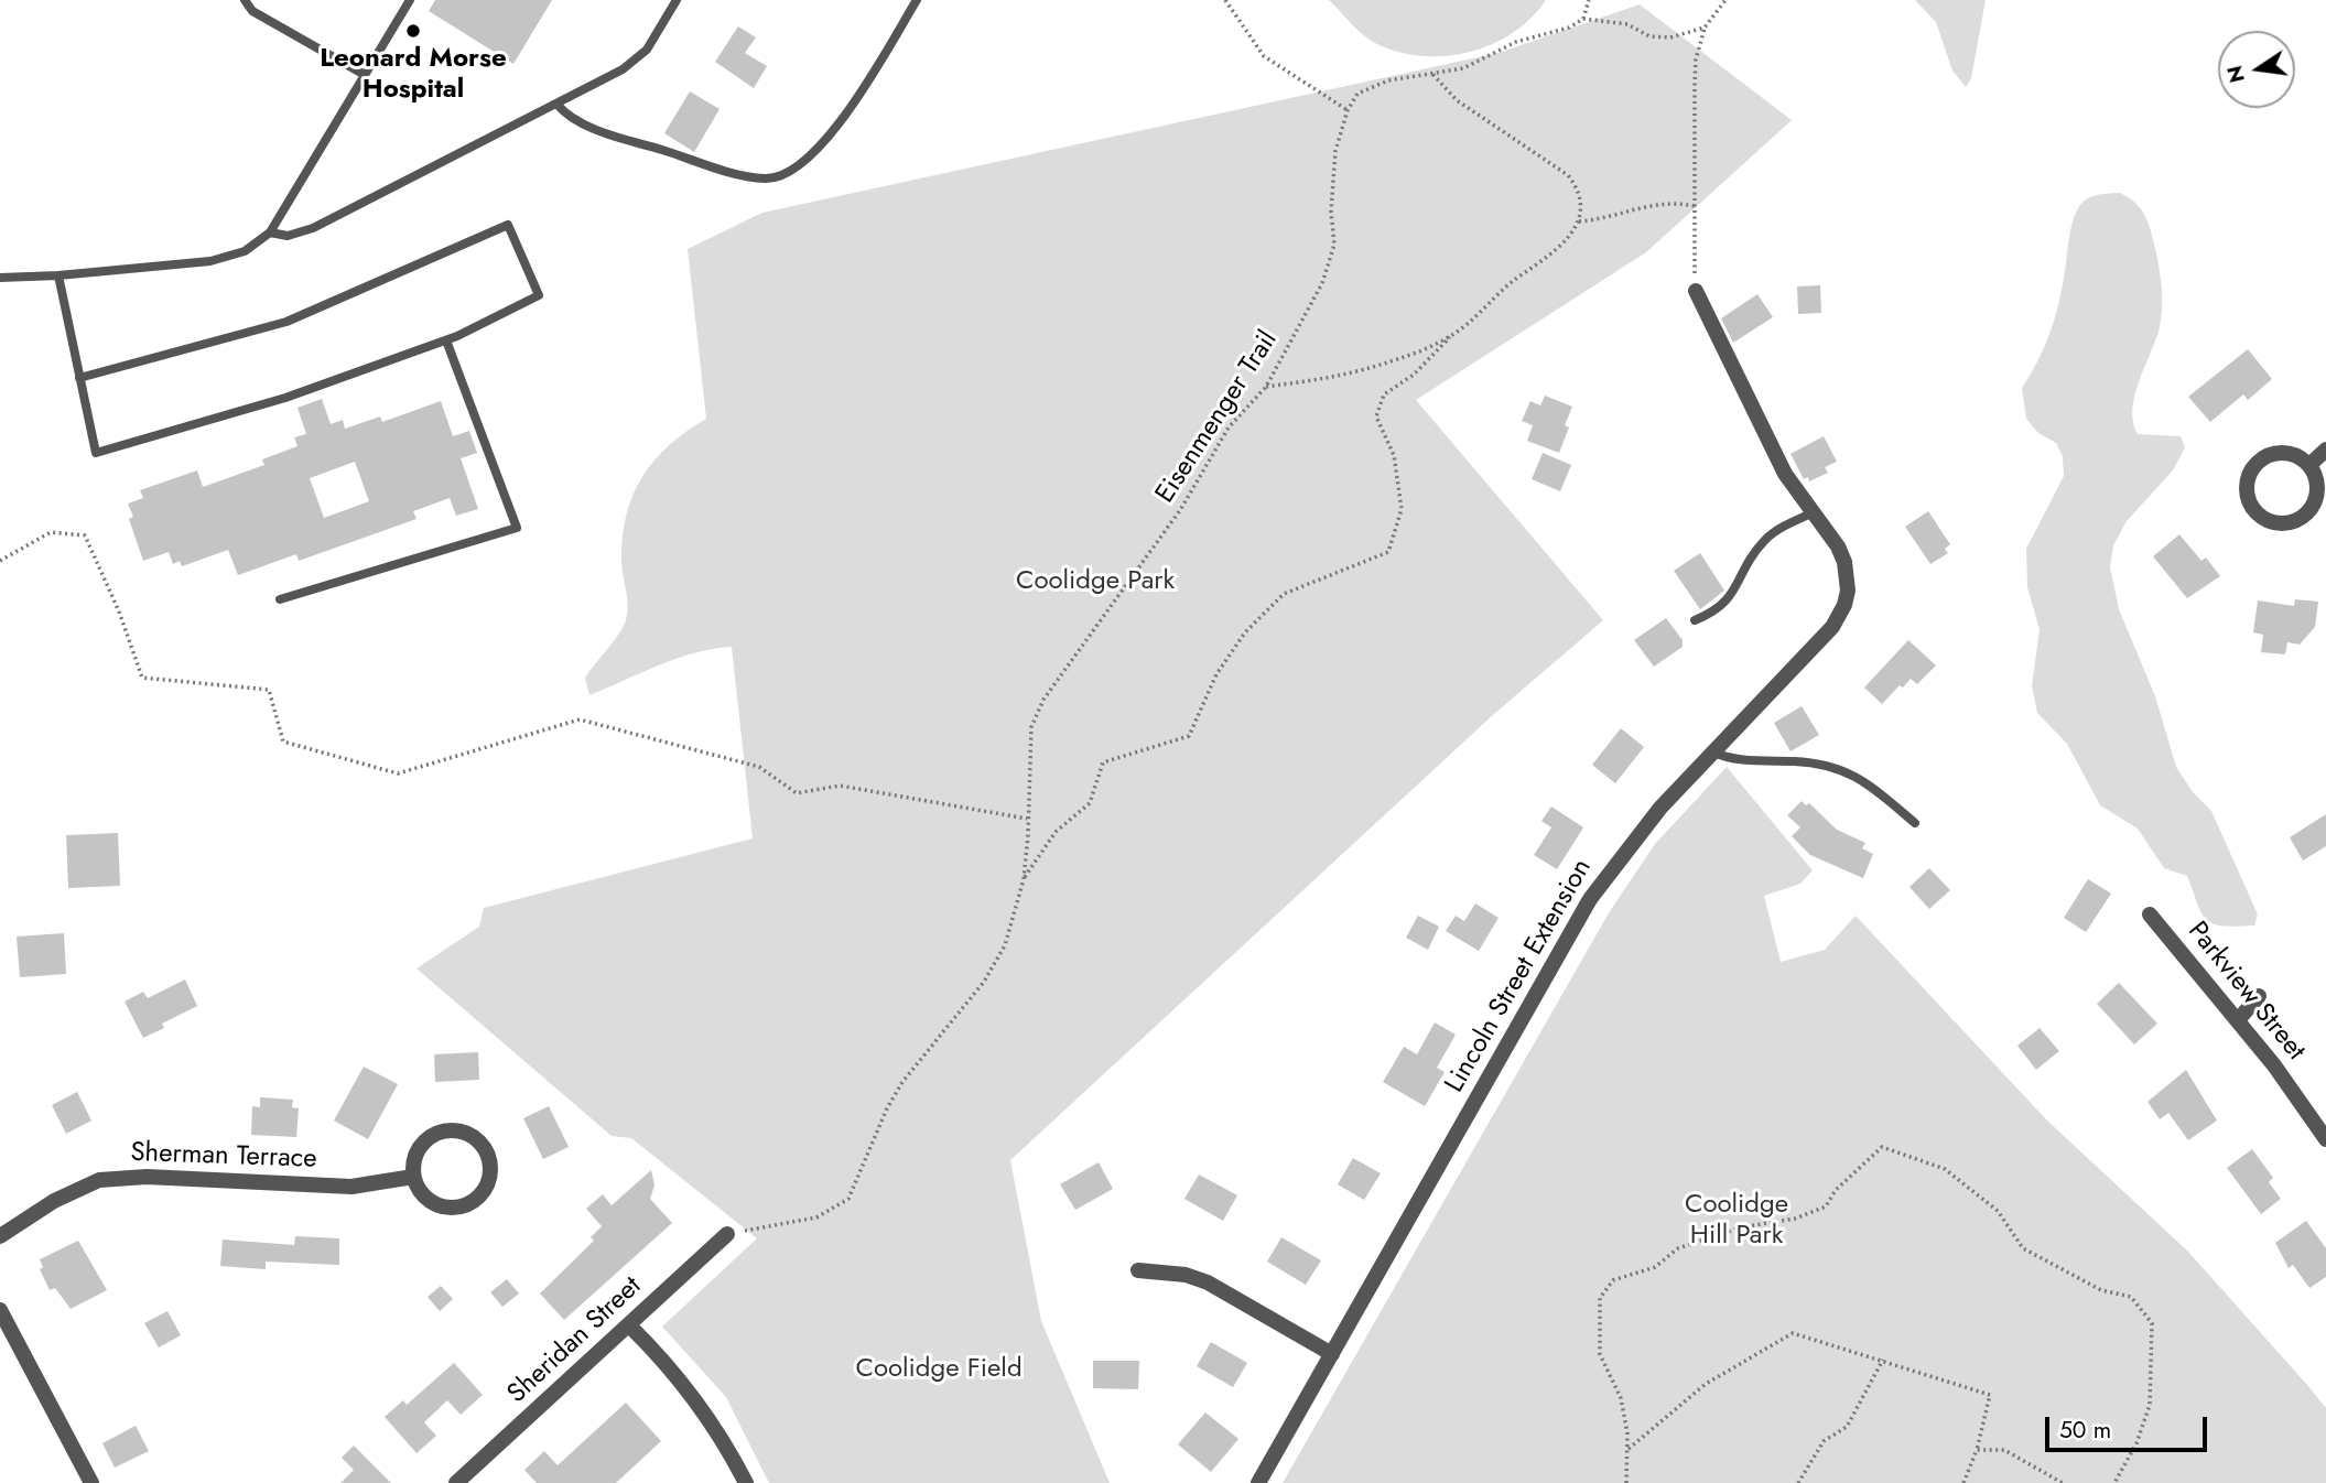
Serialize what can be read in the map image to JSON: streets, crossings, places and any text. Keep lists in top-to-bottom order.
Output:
{
  "streets": {
    "street": [
      "Lincoln Street Extension",
      "Parkview Street",
      "Sherman Terrace",
      "Sheridan Street"
    ],
    "path": ["Eisenmenger Trail"]
  },
  "crossings": [
    ["Eisenmenger Trail", "Sheridan Street"]
  ],
  "parks": ["Coolidge Park", "Coolidge Hill Park", "Coolidge Field"],
  "places": ["Leonard Morse Hospital"],
  "scale_bar": "50 m",
  "north": "left"
}
